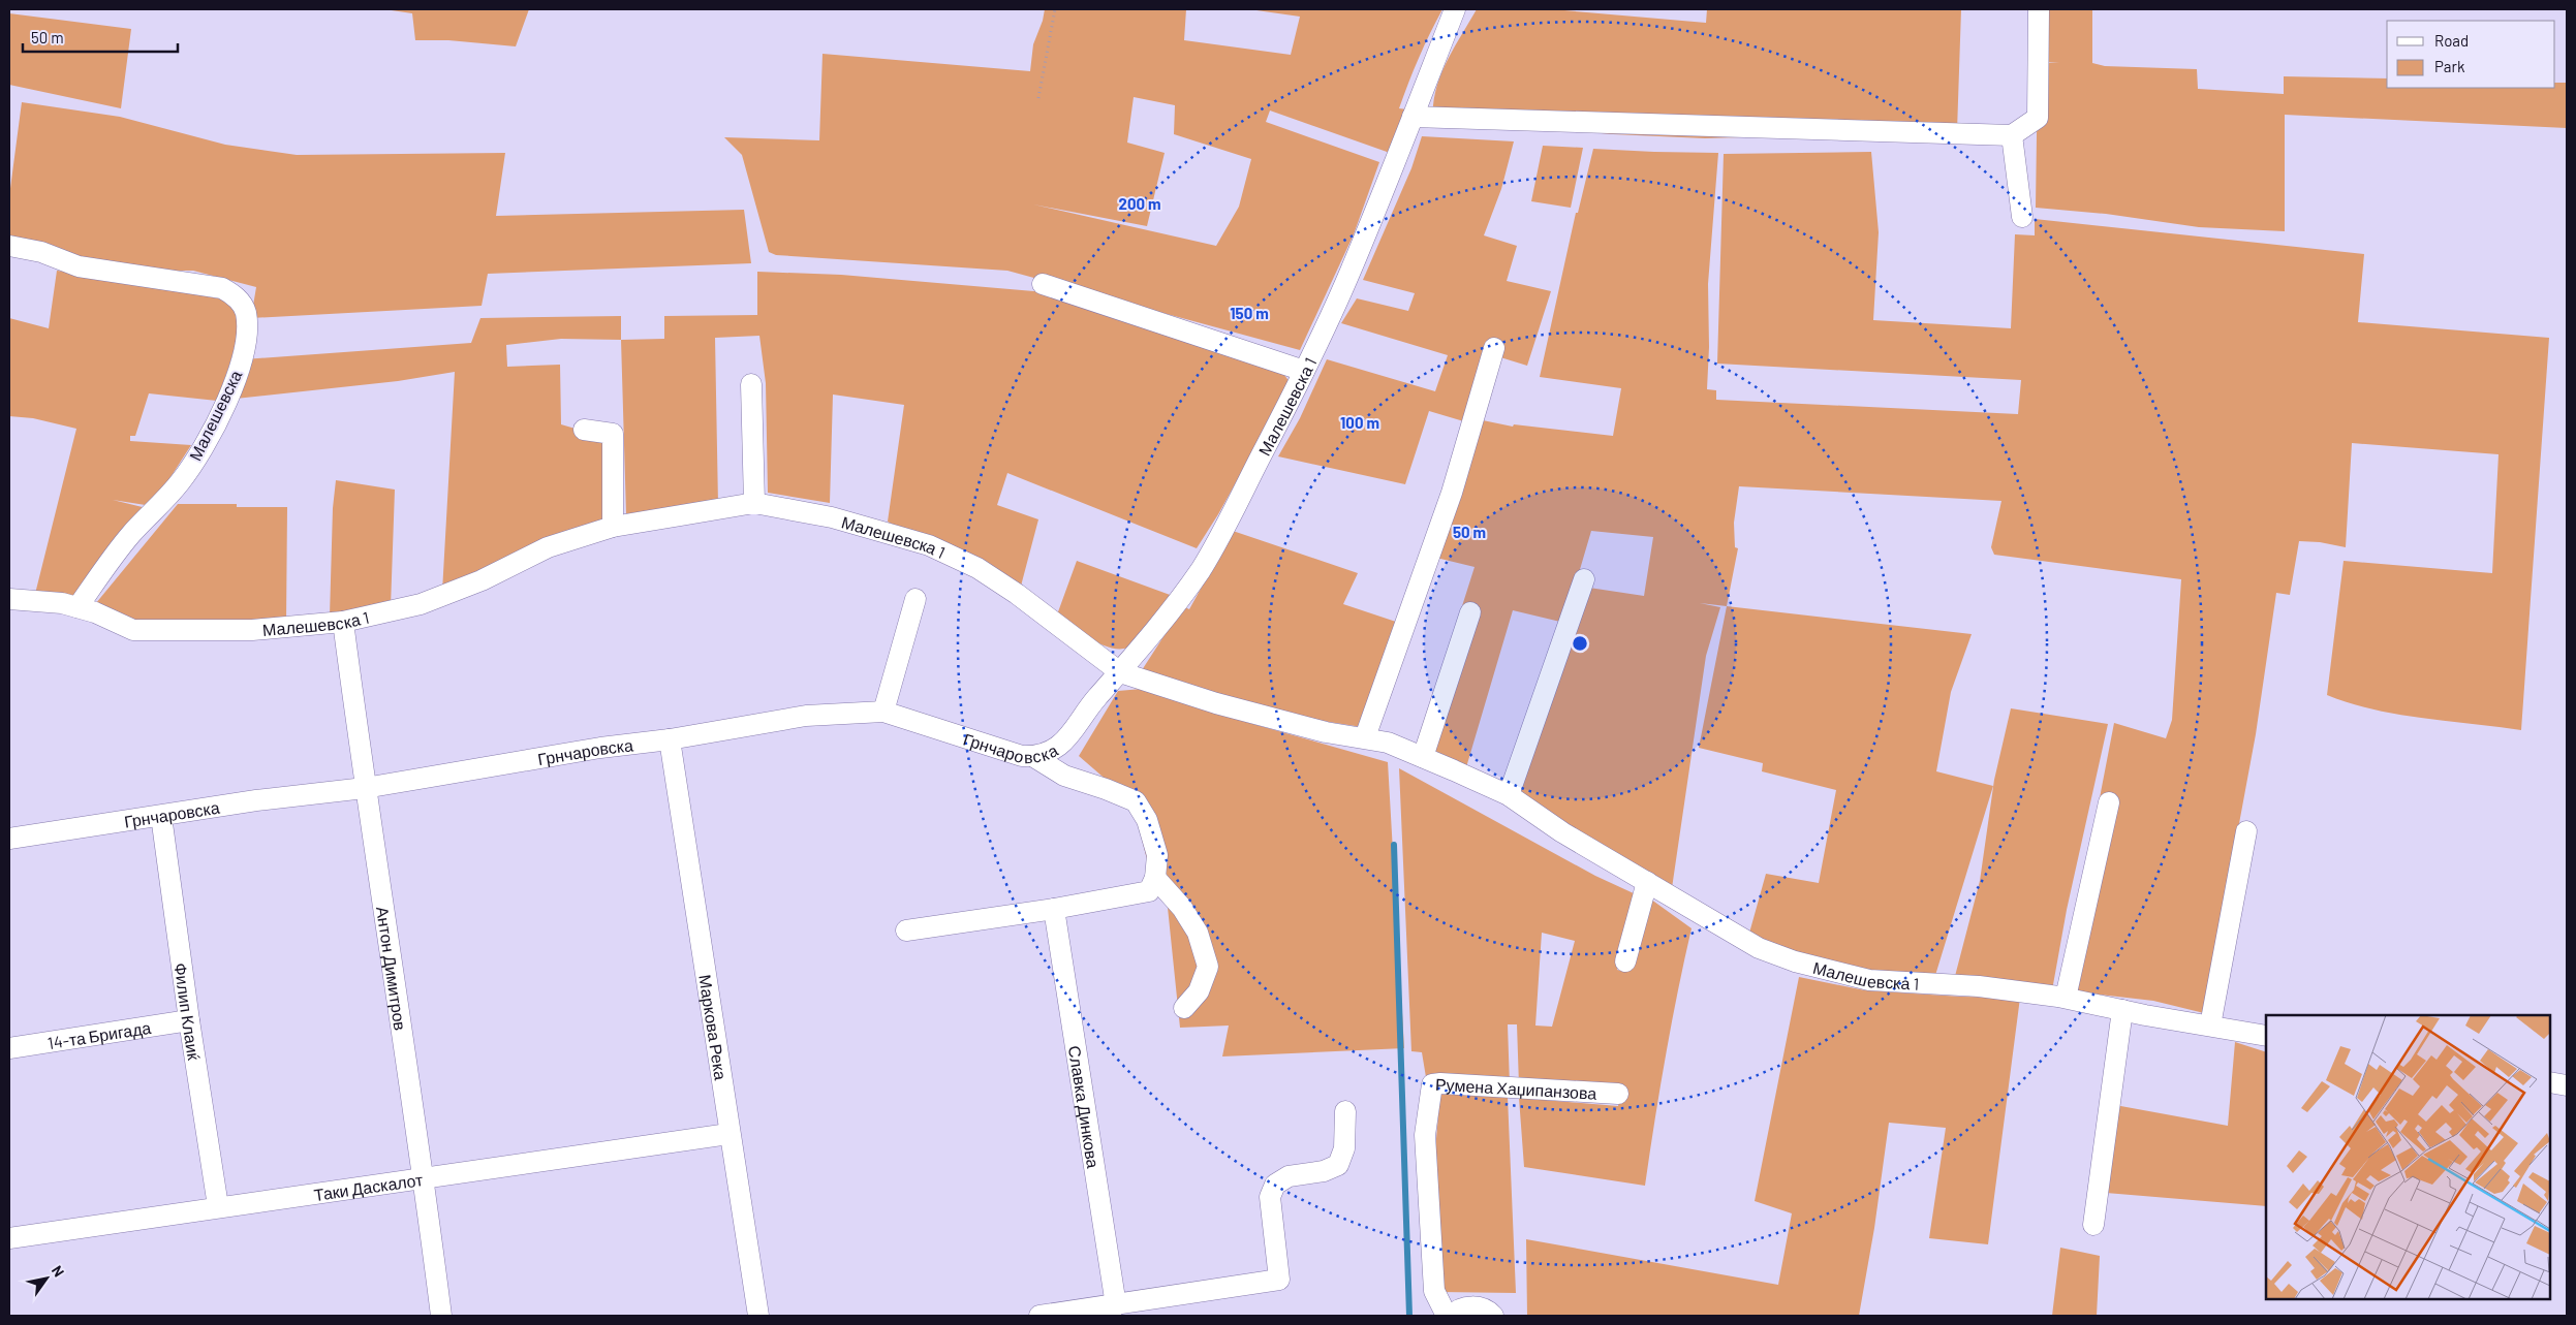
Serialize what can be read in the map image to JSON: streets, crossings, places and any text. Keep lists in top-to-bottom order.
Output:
{
  "streets": {
    "street": [
      "Малешевска 1",
      "Малешевска",
      "Грнчаровска",
      "Антон Димитров",
      "Филип Клаиќ",
      "Маркова Река",
      "14-та Бригада",
      "Румена Хаџипанзова",
      "Славка Динкова",
      "Таки Даскалот"
    ]
  },
  "crossings": [
    ["Малешевска 1", "Малешевска"],
    ["Малешевска 1", "Грнчаровска"],
    ["Малешевска 1", "Антон Димитров"],
    ["Грнчаровска", "Антон Димитров"],
    ["Грнчаровска", "Филип Клаиќ"],
    ["Грнчаровска", "Маркова Река"],
    ["Антон Димитров", "Таки Даскалот"],
    ["Филип Клаиќ", "14-та Бригада"],
    ["Филип Клаиќ", "Таки Даскалот"],
    ["Маркова Река", "Таки Даскалот"]
  ],
  "legend": ["Road", "Park"],
  "scale_bar": "50 m",
  "north": "top right",
  "rings": [
    "200 m",
    "150 m",
    "100 m",
    "50 m"
  ]
}
